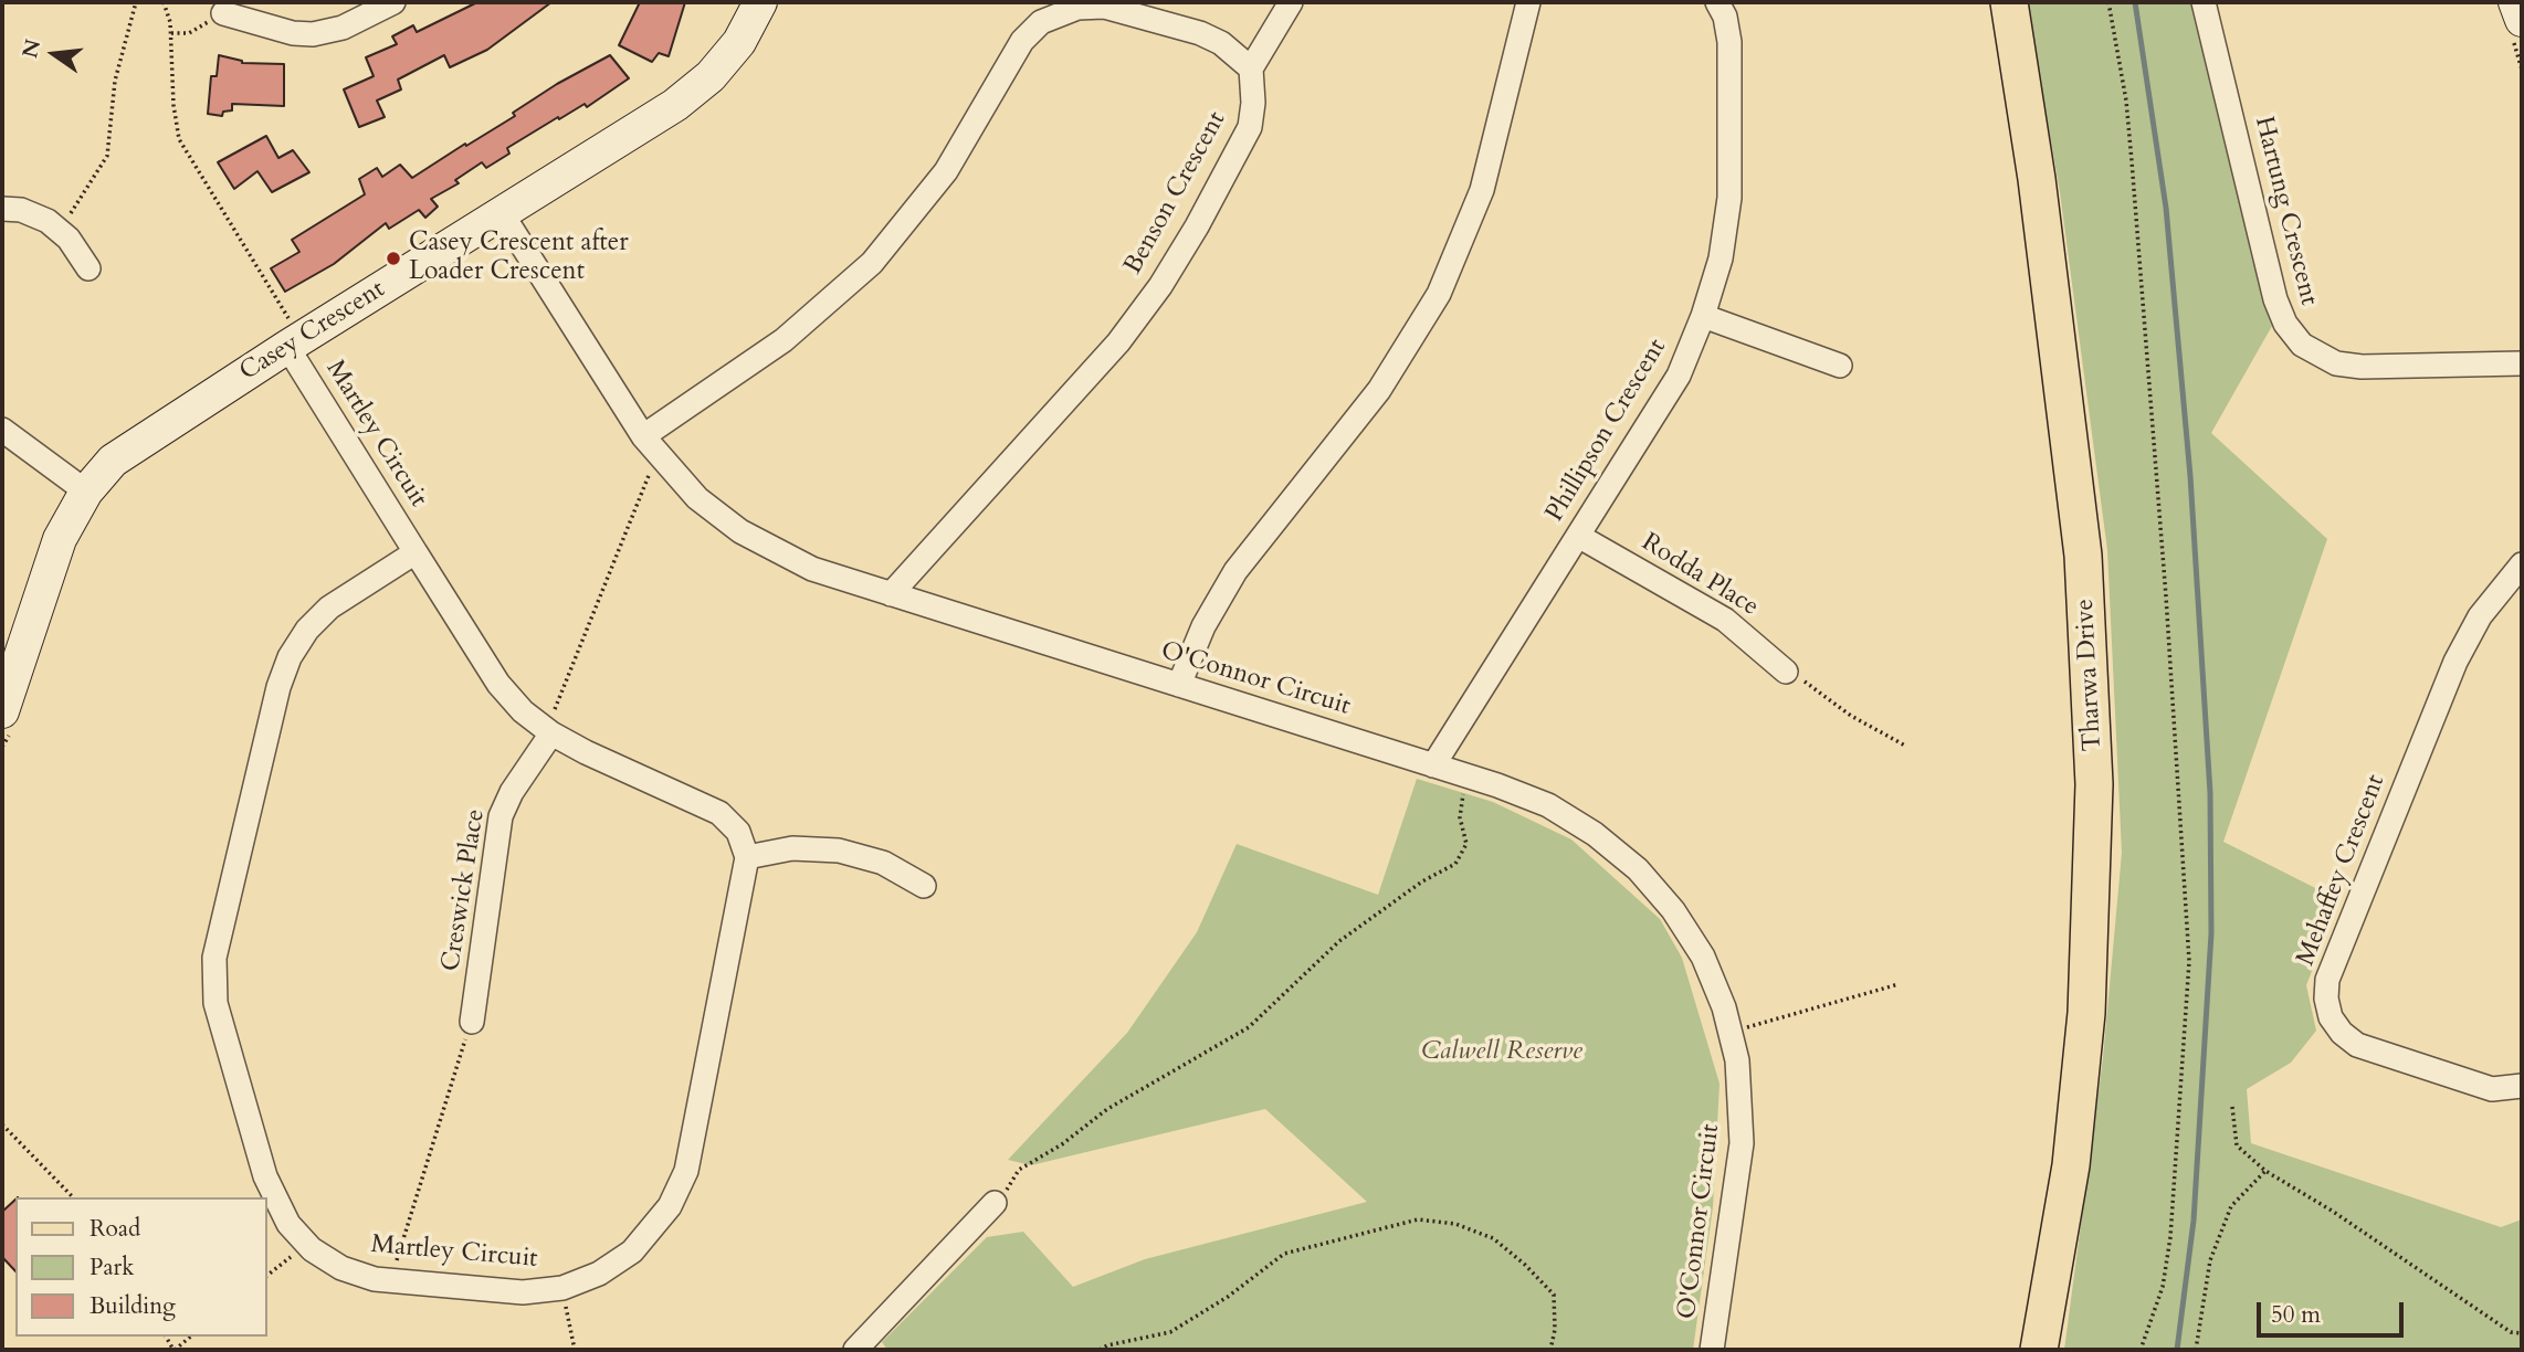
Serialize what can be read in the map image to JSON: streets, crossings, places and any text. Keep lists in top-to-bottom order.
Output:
{
  "streets": {
    "main road": ["Tharwa Drive"],
    "street": [
      "Benson Crescent",
      "Hartung Crescent",
      "Casey Crescent",
      "Phillipson Crescent",
      "Martley Circuit",
      "Rodda Place",
      "O'Connor Circuit",
      "Mehaffey Crescent",
      "Creswick Place"
    ]
  },
  "crossings": [
    ["Benson Crescent", "O'Connor Circuit"],
    ["Casey Crescent", "Martley Circuit"],
    ["Casey Crescent", "O'Connor Circuit"],
    ["Phillipson Crescent", "Rodda Place"],
    ["Phillipson Crescent", "O'Connor Circuit"],
    ["Martley Circuit", "Creswick Place"]
  ],
  "parks": ["Calwell Reserve"],
  "places": ["Casey Crescent after Loader Crescent"],
  "legend": ["Road", "Park", "Building"],
  "scale_bar": "50 m",
  "north": "left"
}
